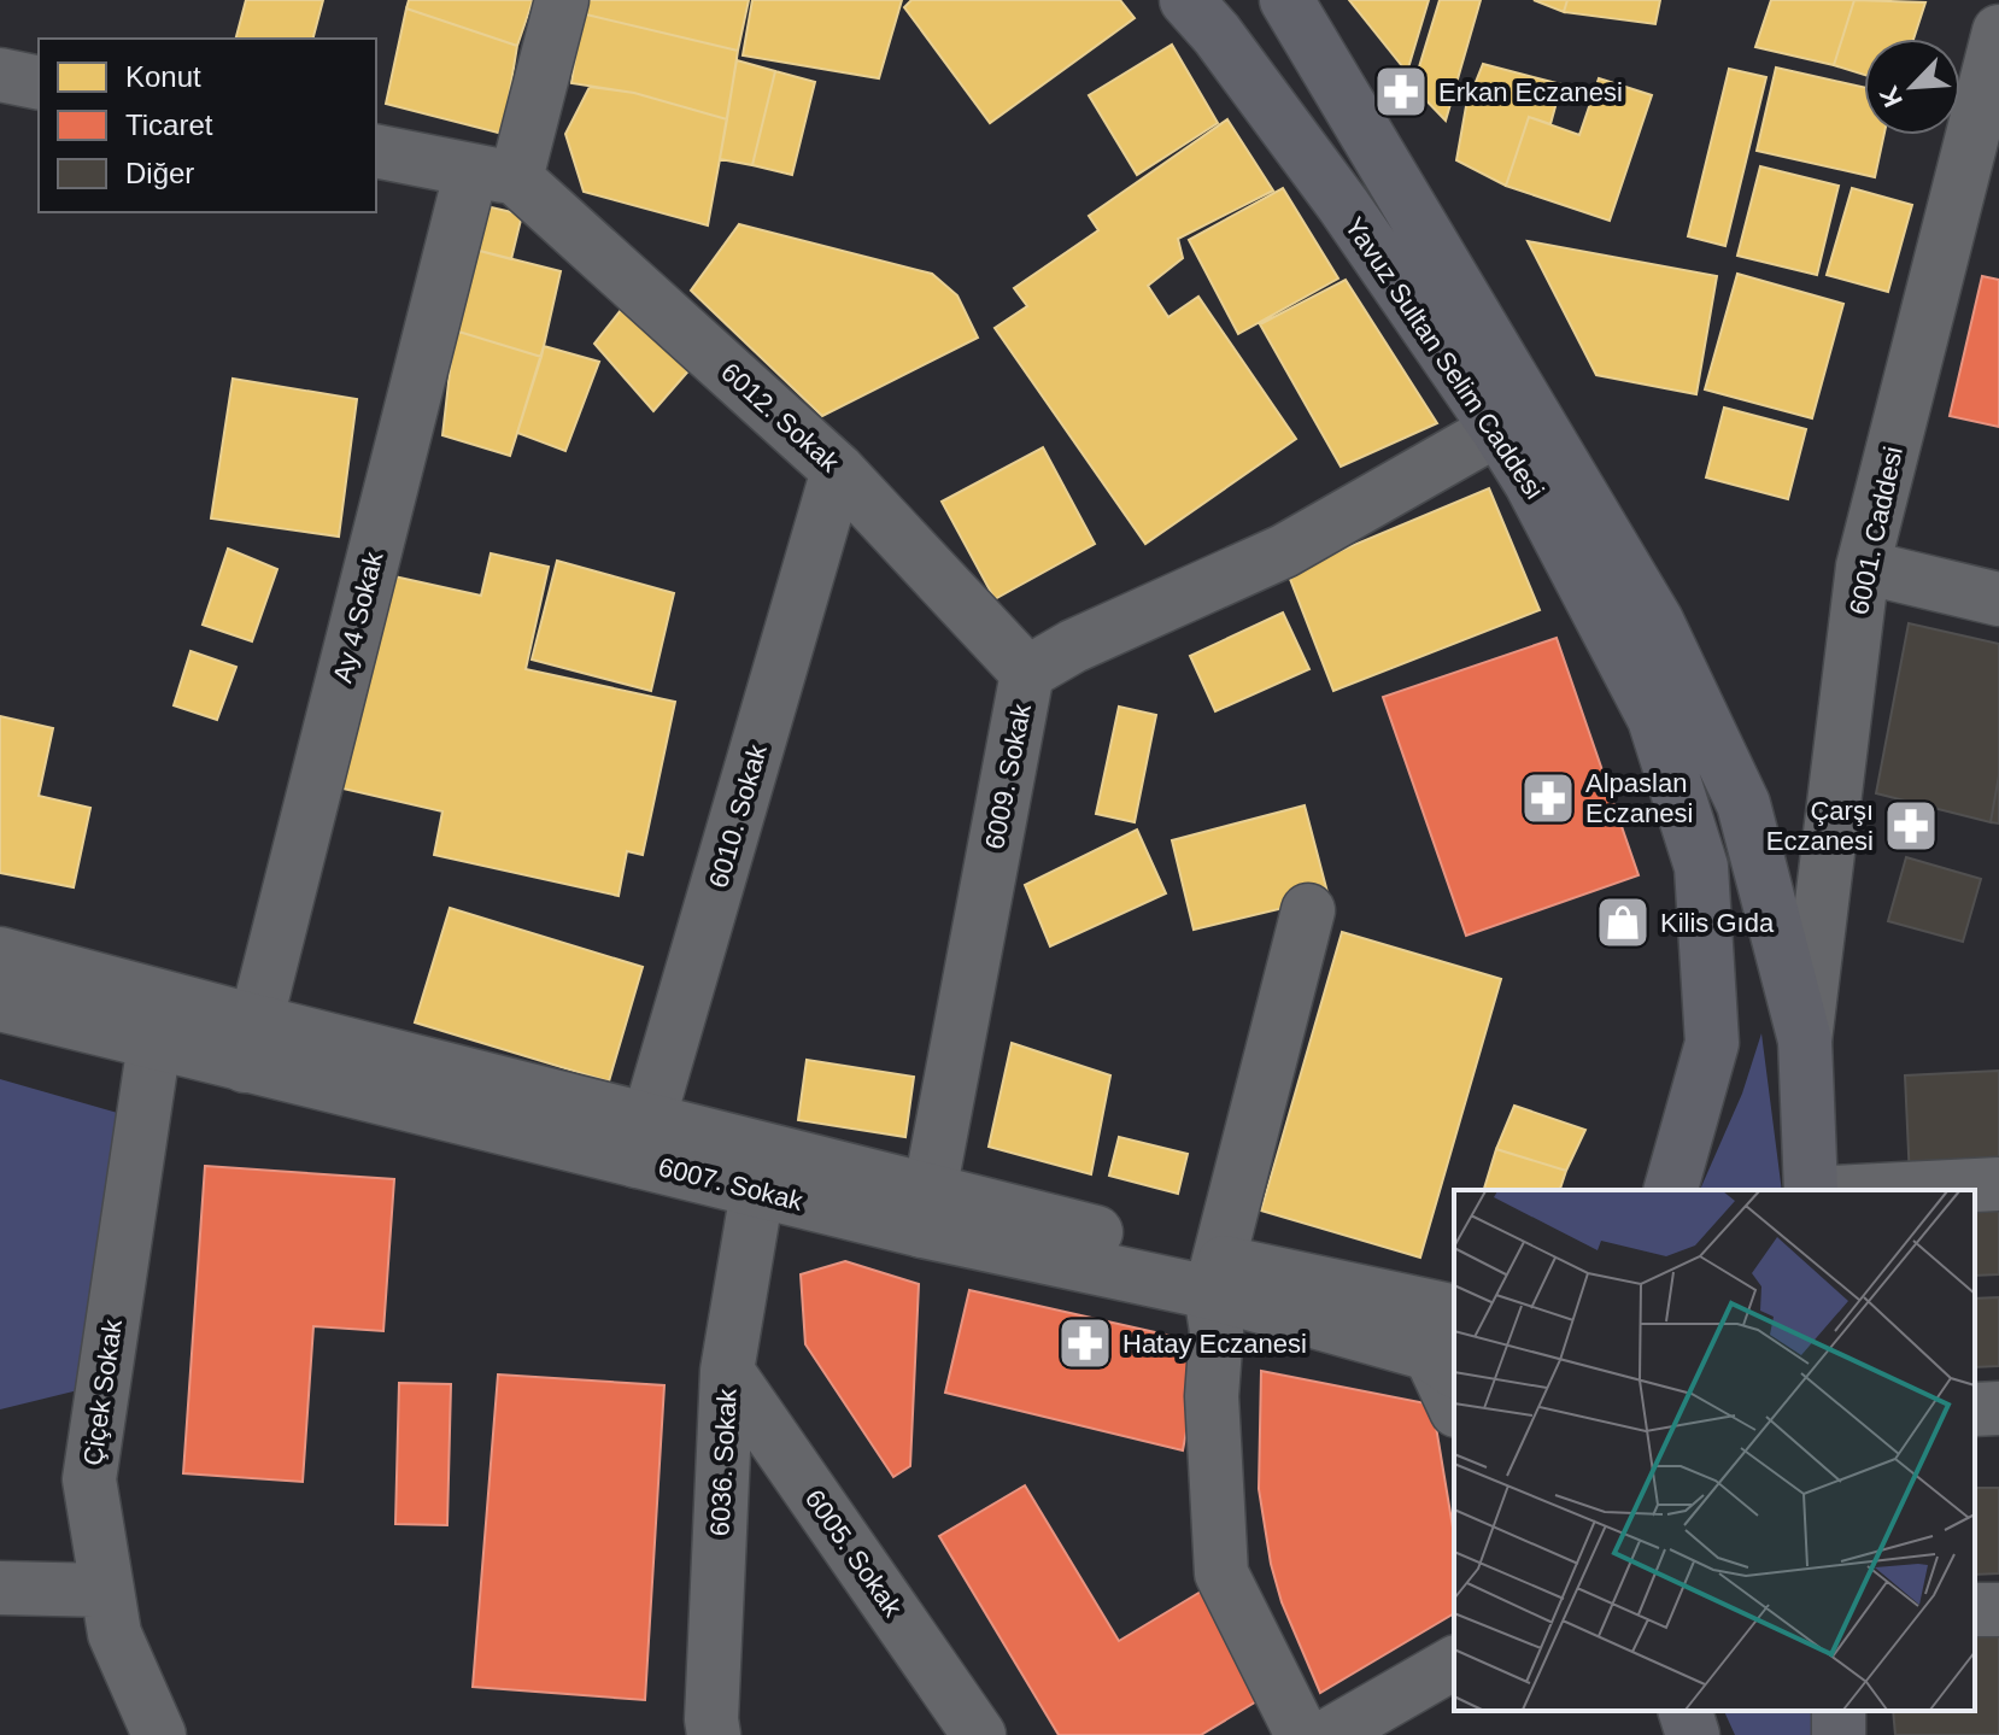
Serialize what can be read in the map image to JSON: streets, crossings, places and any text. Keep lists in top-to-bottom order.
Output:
{
  "streets": {
    "main road": ["Yavuz Sultan Selim Caddesi"],
    "street": [
      "6012. Sokak",
      "6001. Caddesi",
      "Ay 4 Sokak",
      "6009. Sokak",
      "6010. Sokak",
      "6007. Sokak",
      "Çiçek Sokak",
      "6036. Sokak",
      "6005. Sokak"
    ]
  },
  "crossings": [
    ["Yavuz Sultan Selim Caddesi", "6001. Caddesi"],
    ["Yavuz Sultan Selim Caddesi", "6009. Sokak"],
    ["6012. Sokak", "Ay 4 Sokak"],
    ["6012. Sokak", "6009. Sokak"],
    ["6012. Sokak", "6010. Sokak"],
    ["Ay 4 Sokak", "6007. Sokak"],
    ["6009. Sokak", "6007. Sokak"],
    ["6010. Sokak", "6007. Sokak"],
    ["6007. Sokak", "Çiçek Sokak"],
    ["6007. Sokak", "6036. Sokak"],
    ["6036. Sokak", "6005. Sokak"]
  ],
  "places": {
    "pharmacy": [
      "Erkan Eczanesi",
      "Alpaslan Eczanesi",
      "Çarşı Eczanesi",
      "Hatay Eczanesi"
    ],
    "shop": ["Kilis Gıda"]
  },
  "legend": ["Konut", "Ticaret", "Diğer"],
  "north": "bottom left"
}
